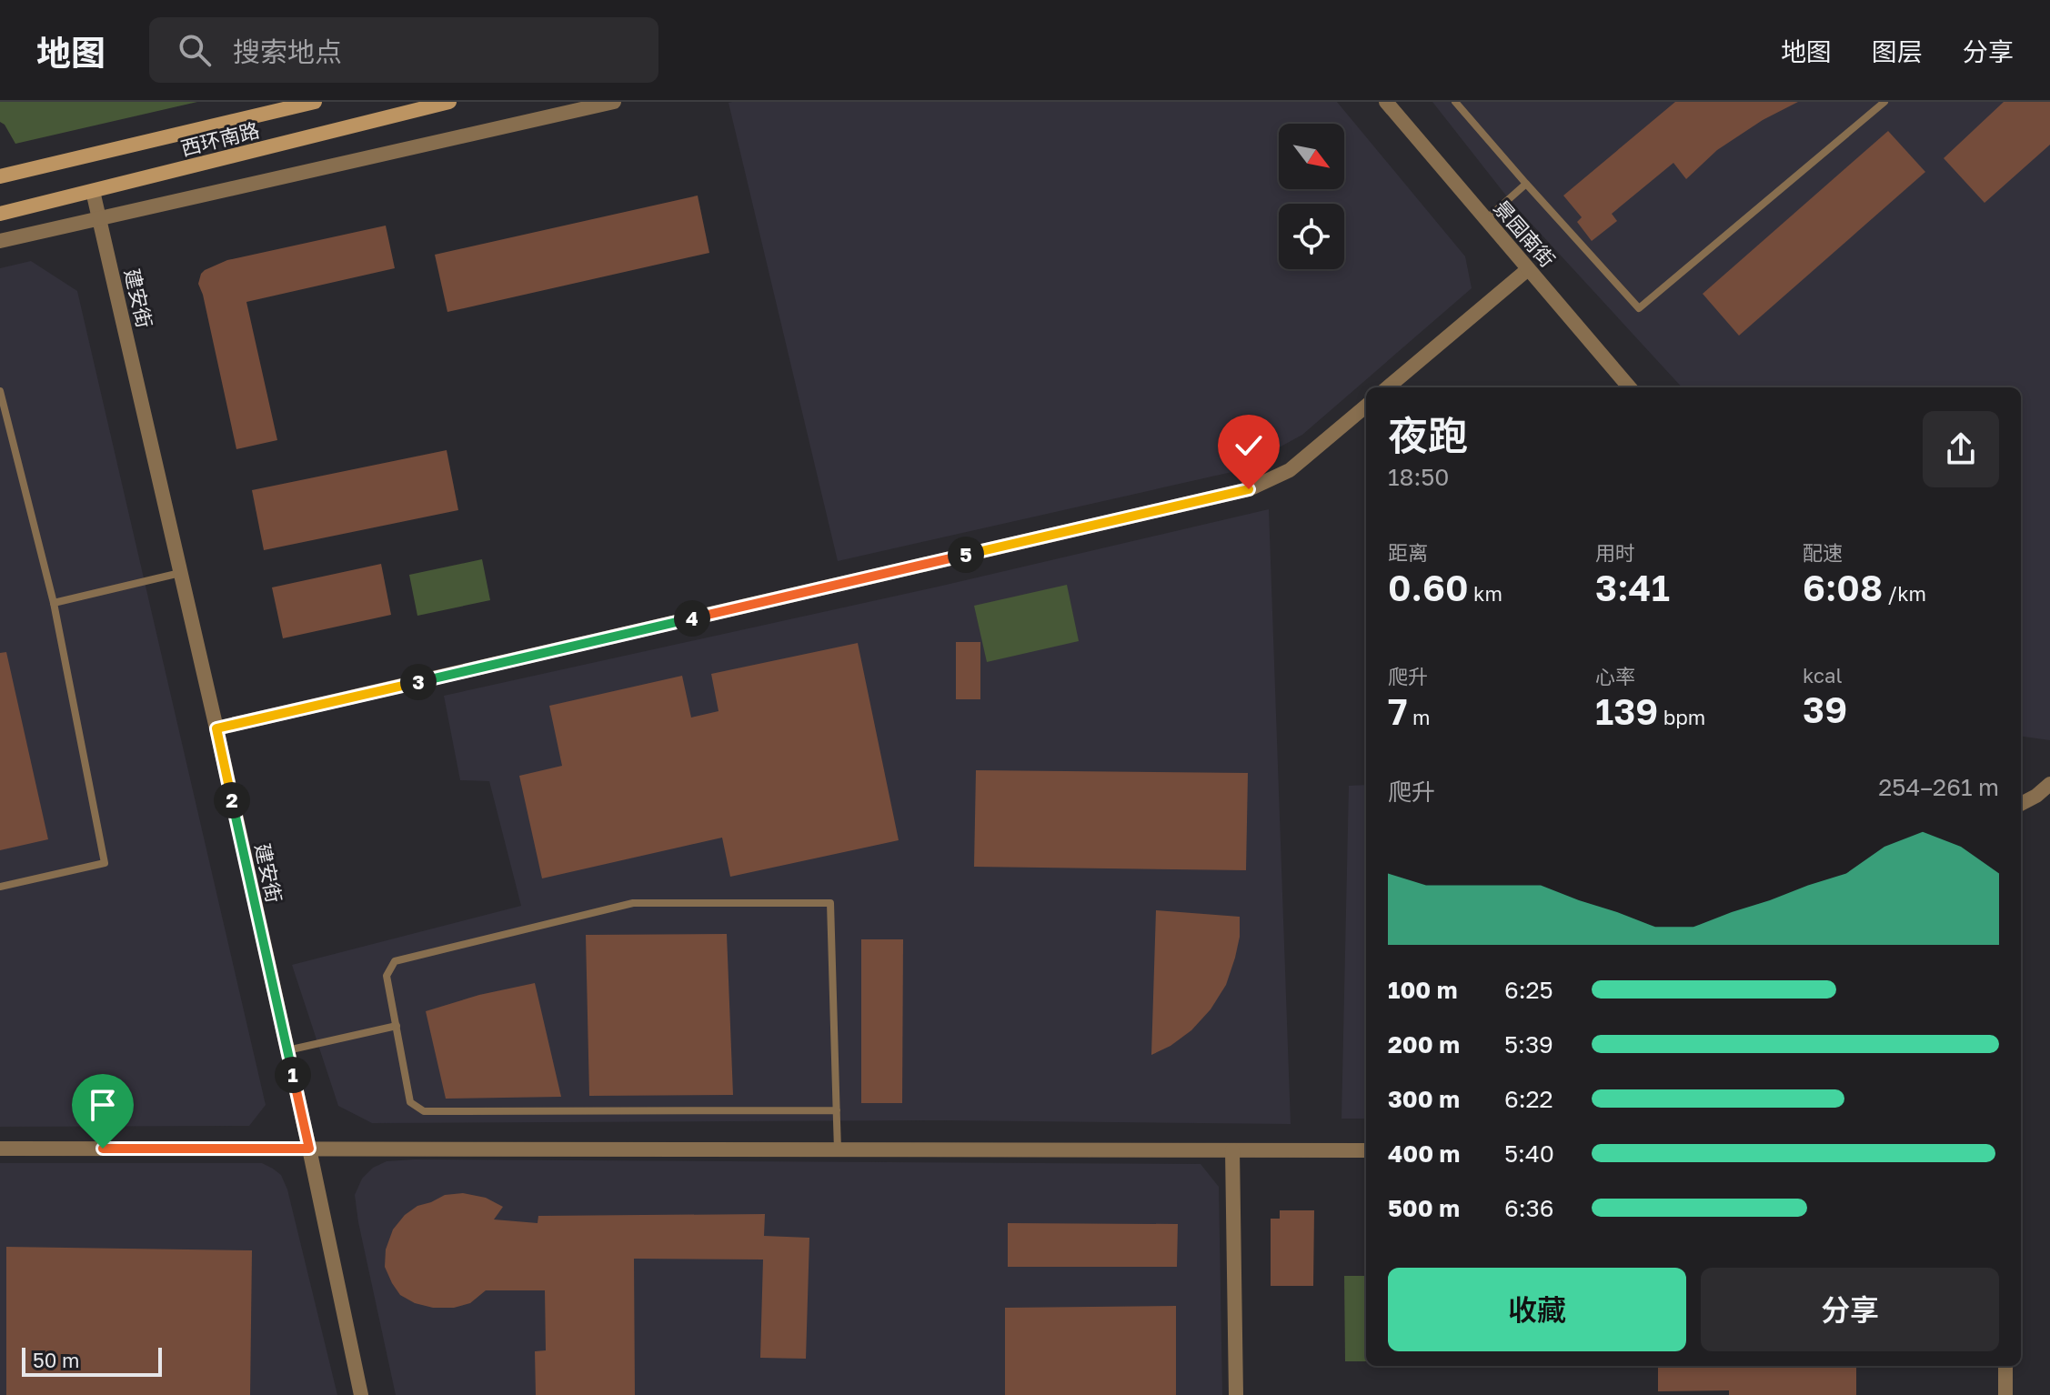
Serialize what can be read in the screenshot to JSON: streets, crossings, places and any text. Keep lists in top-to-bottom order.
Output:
{
  "streets": {
    "main road": ["西环南路"],
    "street": ["景园南街", "建安街"]
  },
  "crossings": [
    ["西环南路", "建安街"]
  ],
  "scale_bar": "50 m",
  "north": "bottom right",
  "page": {
    "header": "地图",
    "search": "搜索地点",
    "nav": ["地图", "图层", "分享"],
    "heading": ["夜跑", "18:50"],
    "stats": [
      ["距离", "0.60 km"],
      ["用时", "3:41"],
      ["配速", "6:08 /km"],
      ["爬升", "7 m"],
      ["心率", "139 bpm"],
      ["kcal", "39"]
    ],
    "pins": [
      "5",
      "4",
      "3",
      "2",
      "1"
    ],
    "chart": ["爬升", "254–261 m"],
    "list": [
      {
        "name": "100 m",
        "note": "6:25"
      },
      {
        "name": "200 m",
        "note": "5:39"
      },
      {
        "name": "300 m",
        "note": "6:22"
      },
      {
        "name": "400 m",
        "note": "5:40"
      },
      {
        "name": "500 m",
        "note": "6:36"
      }
    ],
    "buttons": ["收藏", "分享"],
    "scale": "50 m"
  }
}
